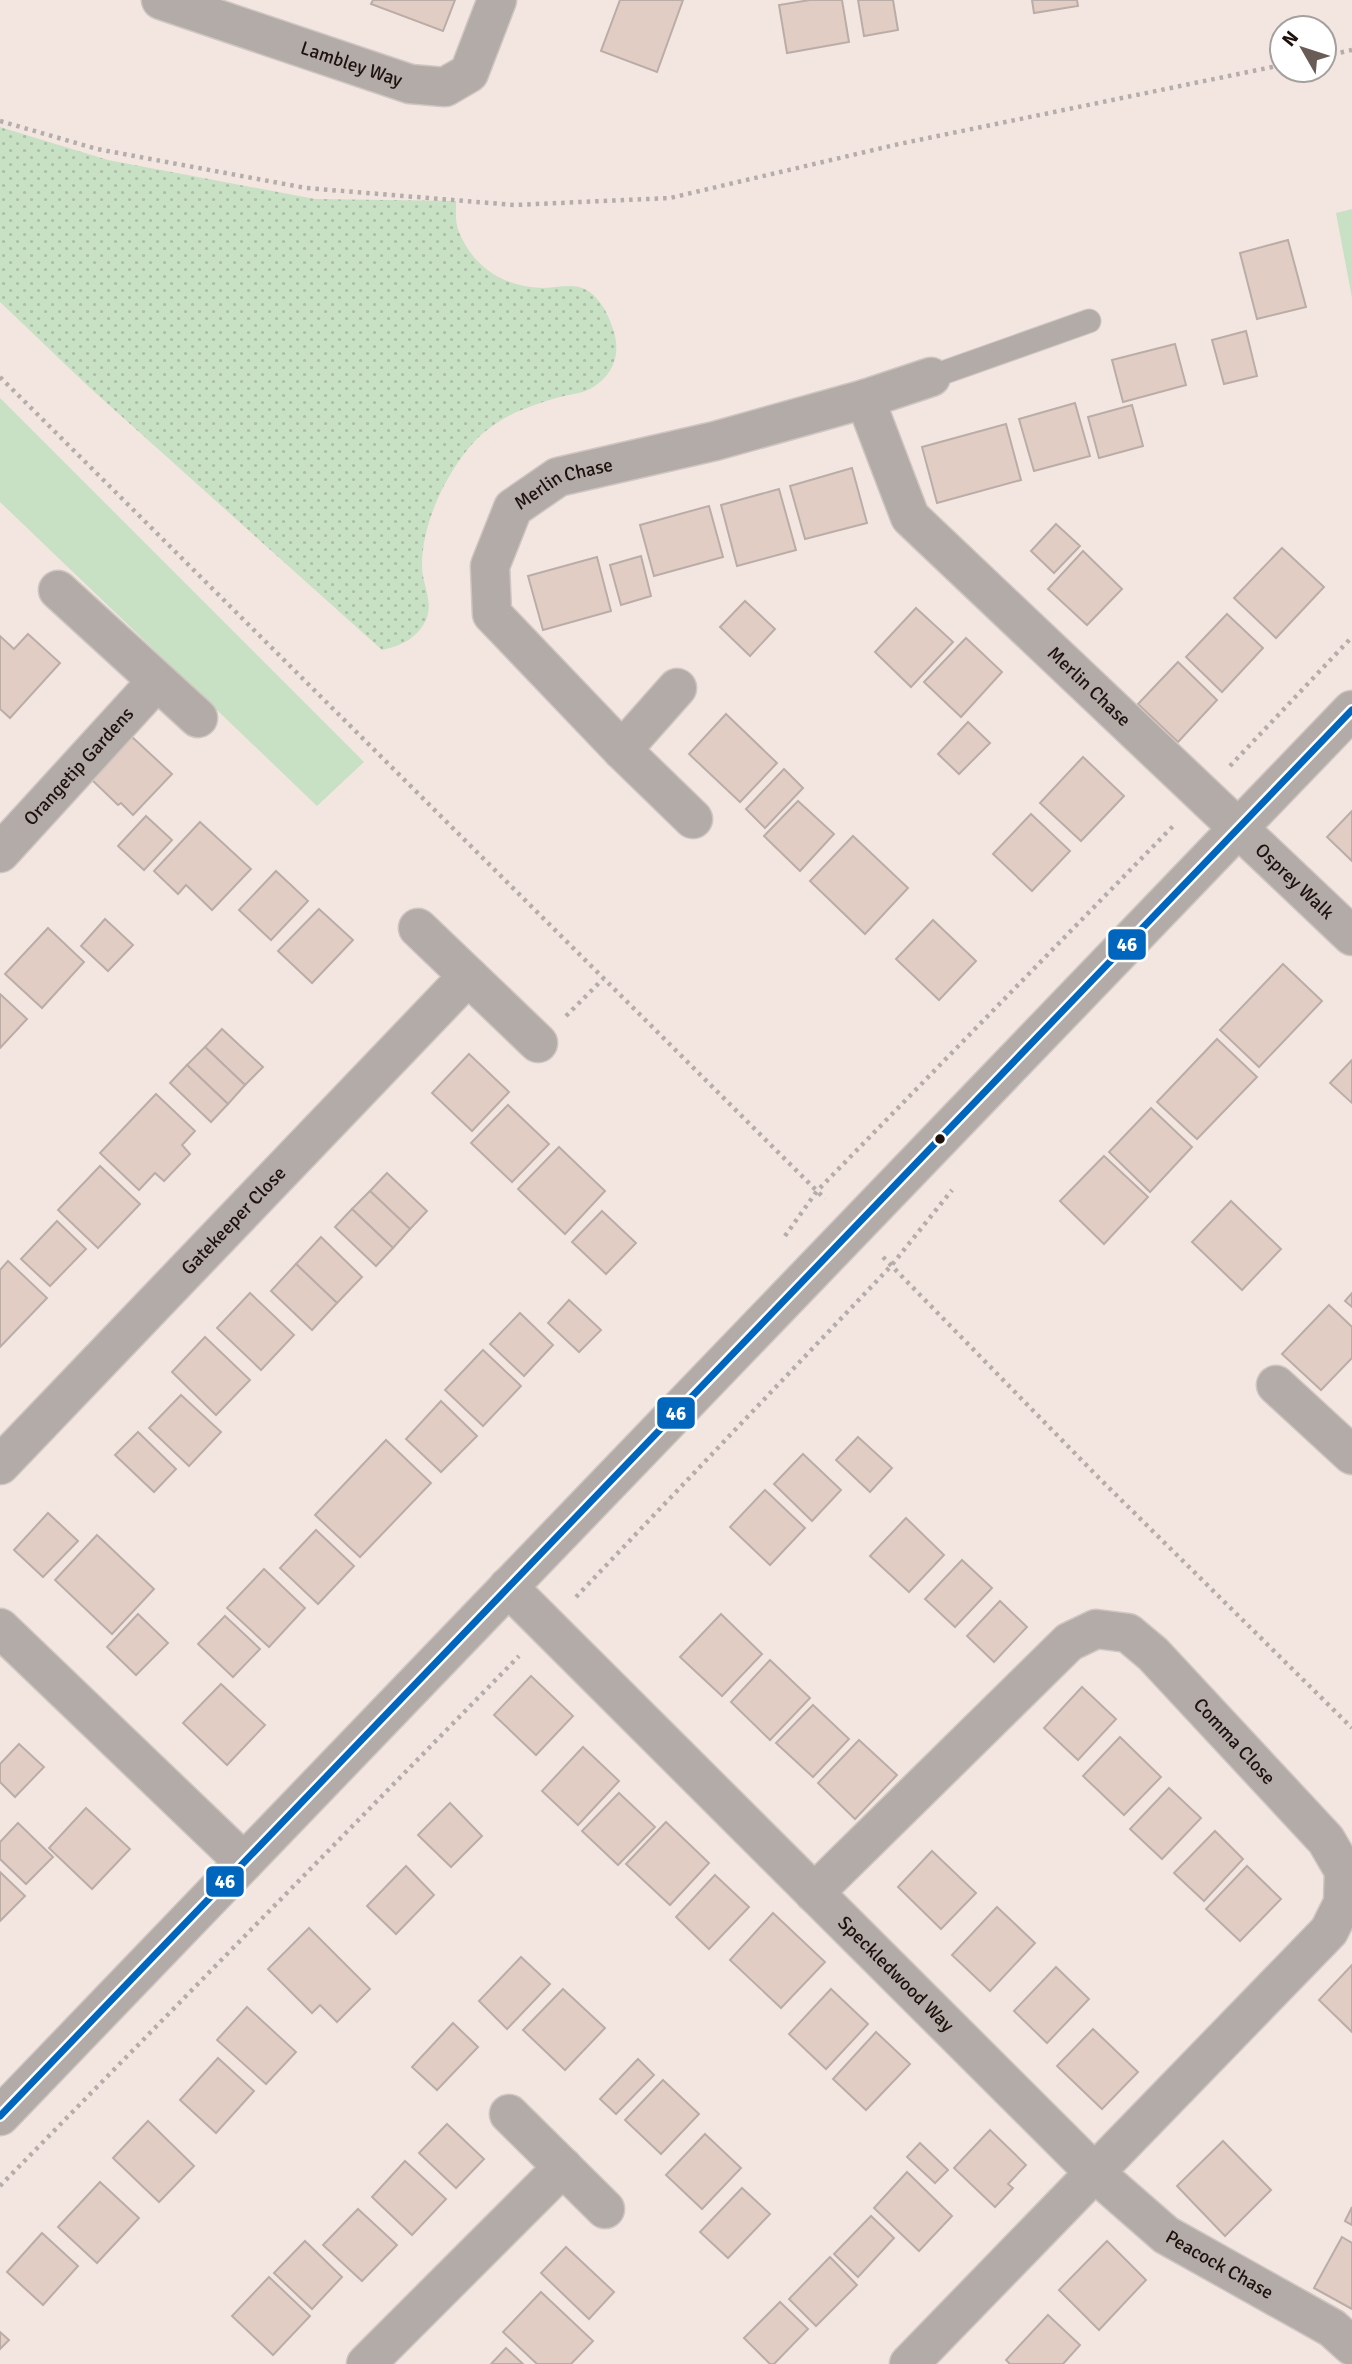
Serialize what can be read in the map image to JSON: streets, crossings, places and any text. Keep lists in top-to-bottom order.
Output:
{
  "streets": {
    "street": [
      "Lambley Way",
      "Merlin Chase",
      "Orangetip Gardens",
      "Osprey Walk",
      "Gatekeeper Close",
      "Comma Close",
      "Speckledwood Way",
      "Peacock Chase"
    ]
  },
  "crossings": [
    ["Merlin Chase", "Osprey Walk"],
    ["Comma Close", "Speckledwood Way"],
    ["Comma Close", "Peacock Chase"],
    ["Speckledwood Way", "Peacock Chase"]
  ],
  "lines": ["transit line 46"],
  "north": "top left"
}
